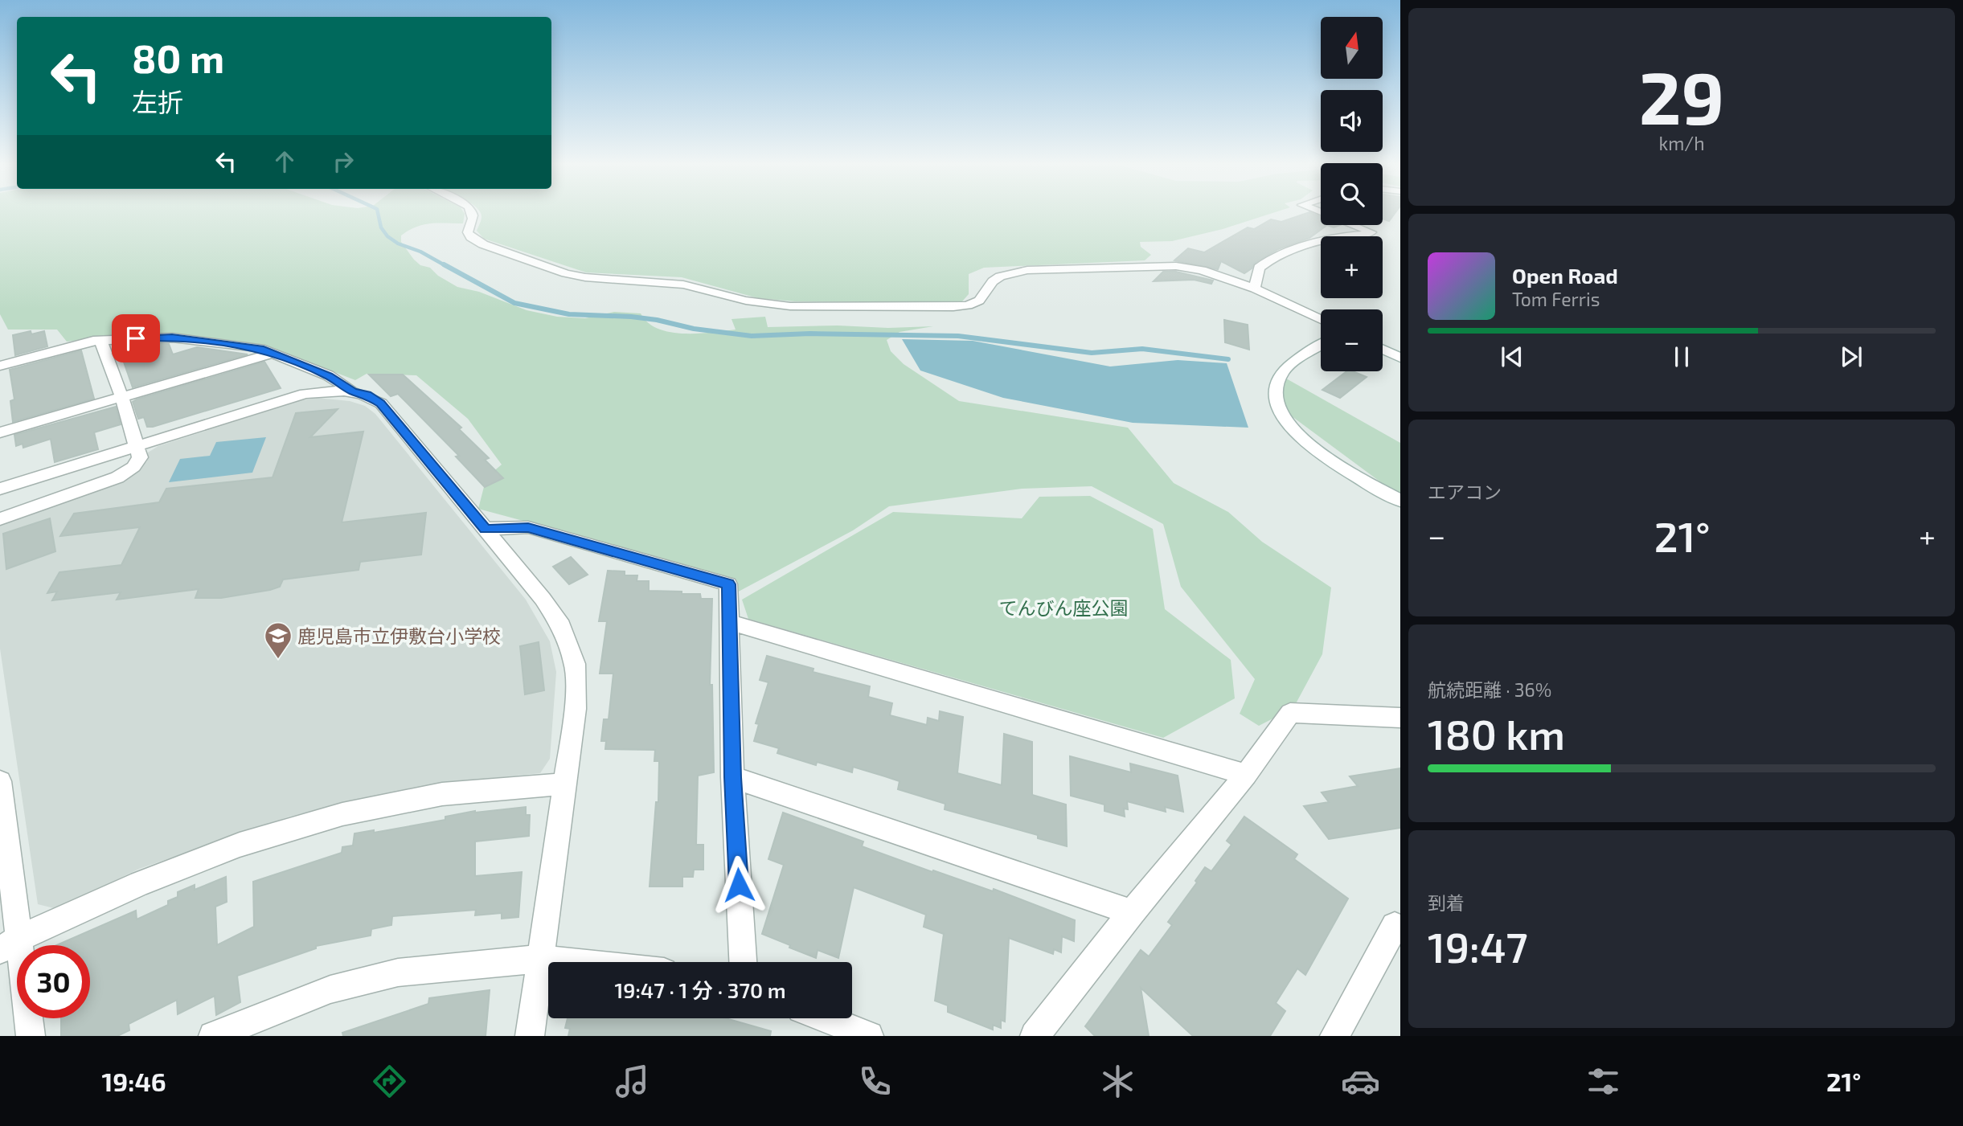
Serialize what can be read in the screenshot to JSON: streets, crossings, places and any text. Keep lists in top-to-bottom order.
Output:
{
  "parks": ["てんびん座公園"],
  "places": {
    "school or university": ["鹿児島市立伊敷台小学校"]
  },
  "north": "top",
  "page": {
    "tile": [
      ["29", "km/h"],
      "エアコン",
      ["航続距離 · 36%", "180 km"],
      ["到着", "19:47"]
    ],
    "map_buttons": ["+", "−"],
    "turn": ["80 m", "左折"],
    "song": ["Open Road", "Tom Ferris"],
    "heat": ["−", "21°", "+"],
    "limit": "30",
    "trip": "19:47 · 1 分 · 370 m",
    "tabs": ["19:46", "21°"]
  }
}
